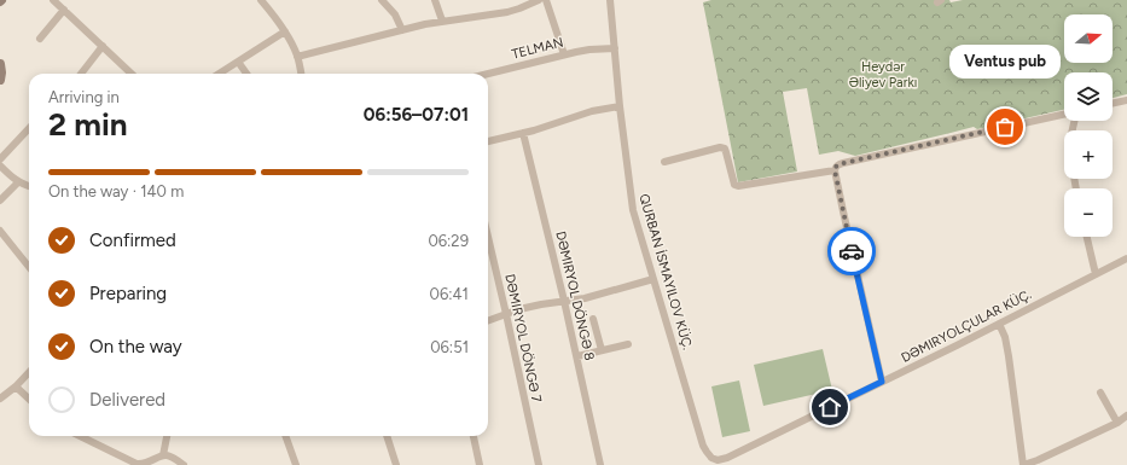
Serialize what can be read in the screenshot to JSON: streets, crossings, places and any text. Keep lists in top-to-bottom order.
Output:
{
  "streets": {
    "street": [
      "TELMAN",
      "DƏMIRYOL DÖNGƏ 8",
      "DƏMIRYOLÇULAR KÜÇ.",
      "DƏMIRYOL DÖNGƏ 7"
    ]
  },
  "parks": ["Heydər Əliyev Parkı"],
  "places": ["Ventus pub"],
  "north": "right",
  "page": {
    "map_buttons": ["+", "−"],
    "bubble": "Ventus pub",
    "heading": ["2 min", "Arriving in", "06:56–07:01"],
    "bar": "On the way · 140 m",
    "list": [
      ["Confirmed", "06:29"],
      ["Preparing", "06:41"],
      ["On the way", "06:51"],
      "Delivered"
    ]
  }
}
